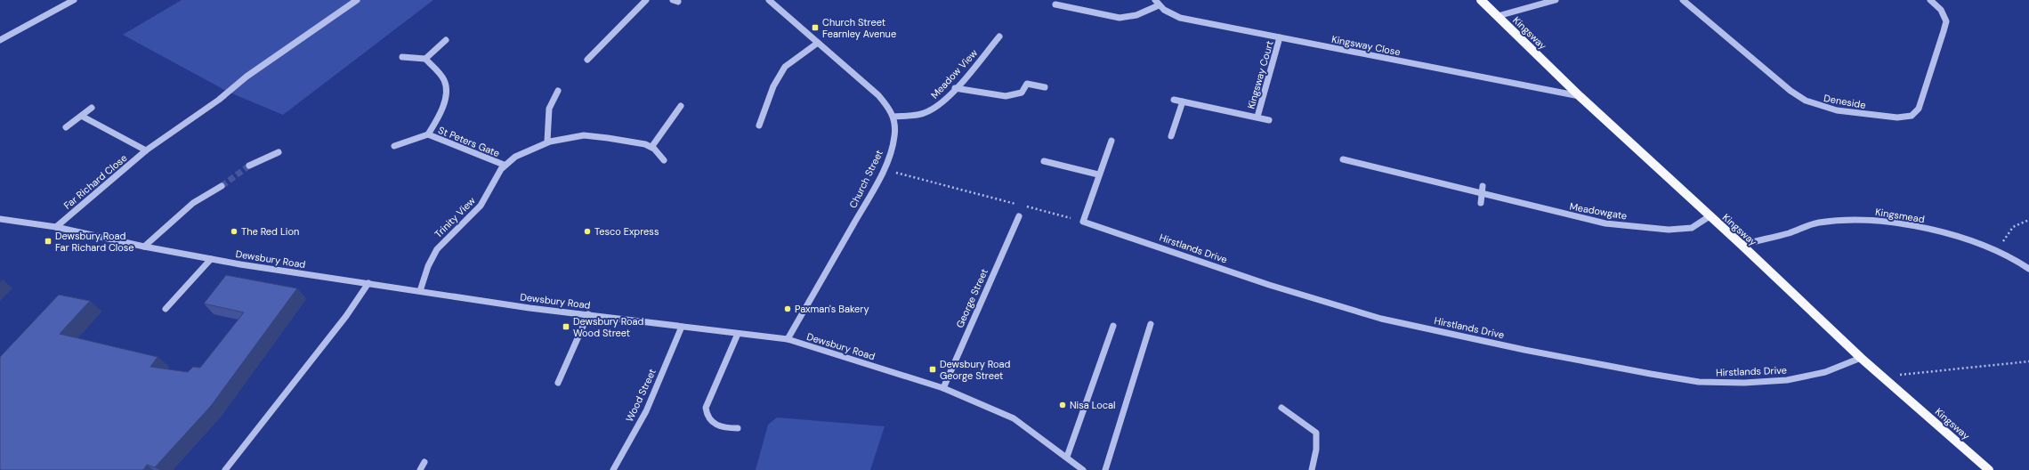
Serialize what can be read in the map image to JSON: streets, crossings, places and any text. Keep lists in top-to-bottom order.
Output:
{
  "streets": {
    "main road": ["Kingsway"],
    "street": [
      "Kingsway Close",
      "Meadow View",
      "Kingsway Court",
      "Deneside",
      "St Peters Gate",
      "Church Street",
      "Far Richard Close",
      "Meadowgate",
      "Kingsmead",
      "Trinity View",
      "Hirstlands Drive",
      "Dewsbury Road",
      "George Street",
      "Wood Street"
    ]
  },
  "crossings": [
    ["Kingsway", "Kingsway Close"],
    ["Kingsway", "Meadowgate"],
    ["Kingsway", "Kingsmead"],
    ["Kingsway", "Hirstlands Drive"],
    ["Kingsway Close", "Kingsway Court"],
    ["Meadow View", "Church Street"],
    ["St Peters Gate", "Trinity View"],
    ["Church Street", "Dewsbury Road"],
    ["Far Richard Close", "Dewsbury Road"],
    ["Trinity View", "Dewsbury Road"],
    ["Dewsbury Road", "George Street"],
    ["Dewsbury Road", "Wood Street"]
  ],
  "places": {
    "transit": [
      "Church Street Fearnley Avenue",
      "Dewsbury Road Far Richard Close",
      "Dewsbury Road Wood Street",
      "Dewsbury Road George Street"
    ],
    "other": [
      "The Red Lion",
      "Tesco Express",
      "Paxman's Bakery",
      "Nisa Local"
    ]
  }
}
